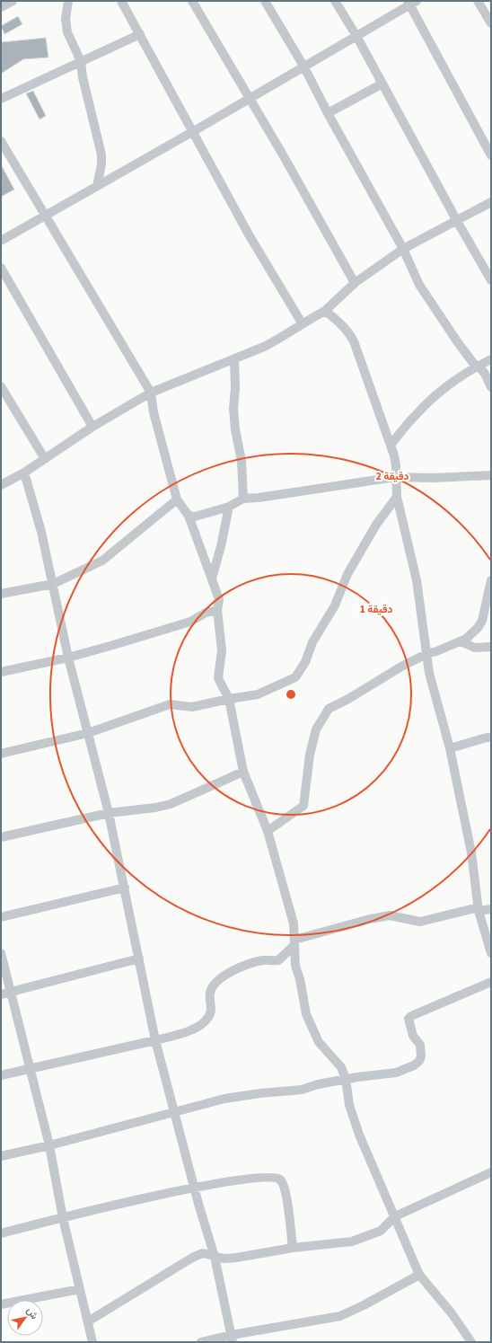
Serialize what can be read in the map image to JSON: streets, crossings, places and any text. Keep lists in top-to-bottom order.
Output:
{
  "north": "top right",
  "rings": ["2 دقيقة", "1 دقيقة"]
}
